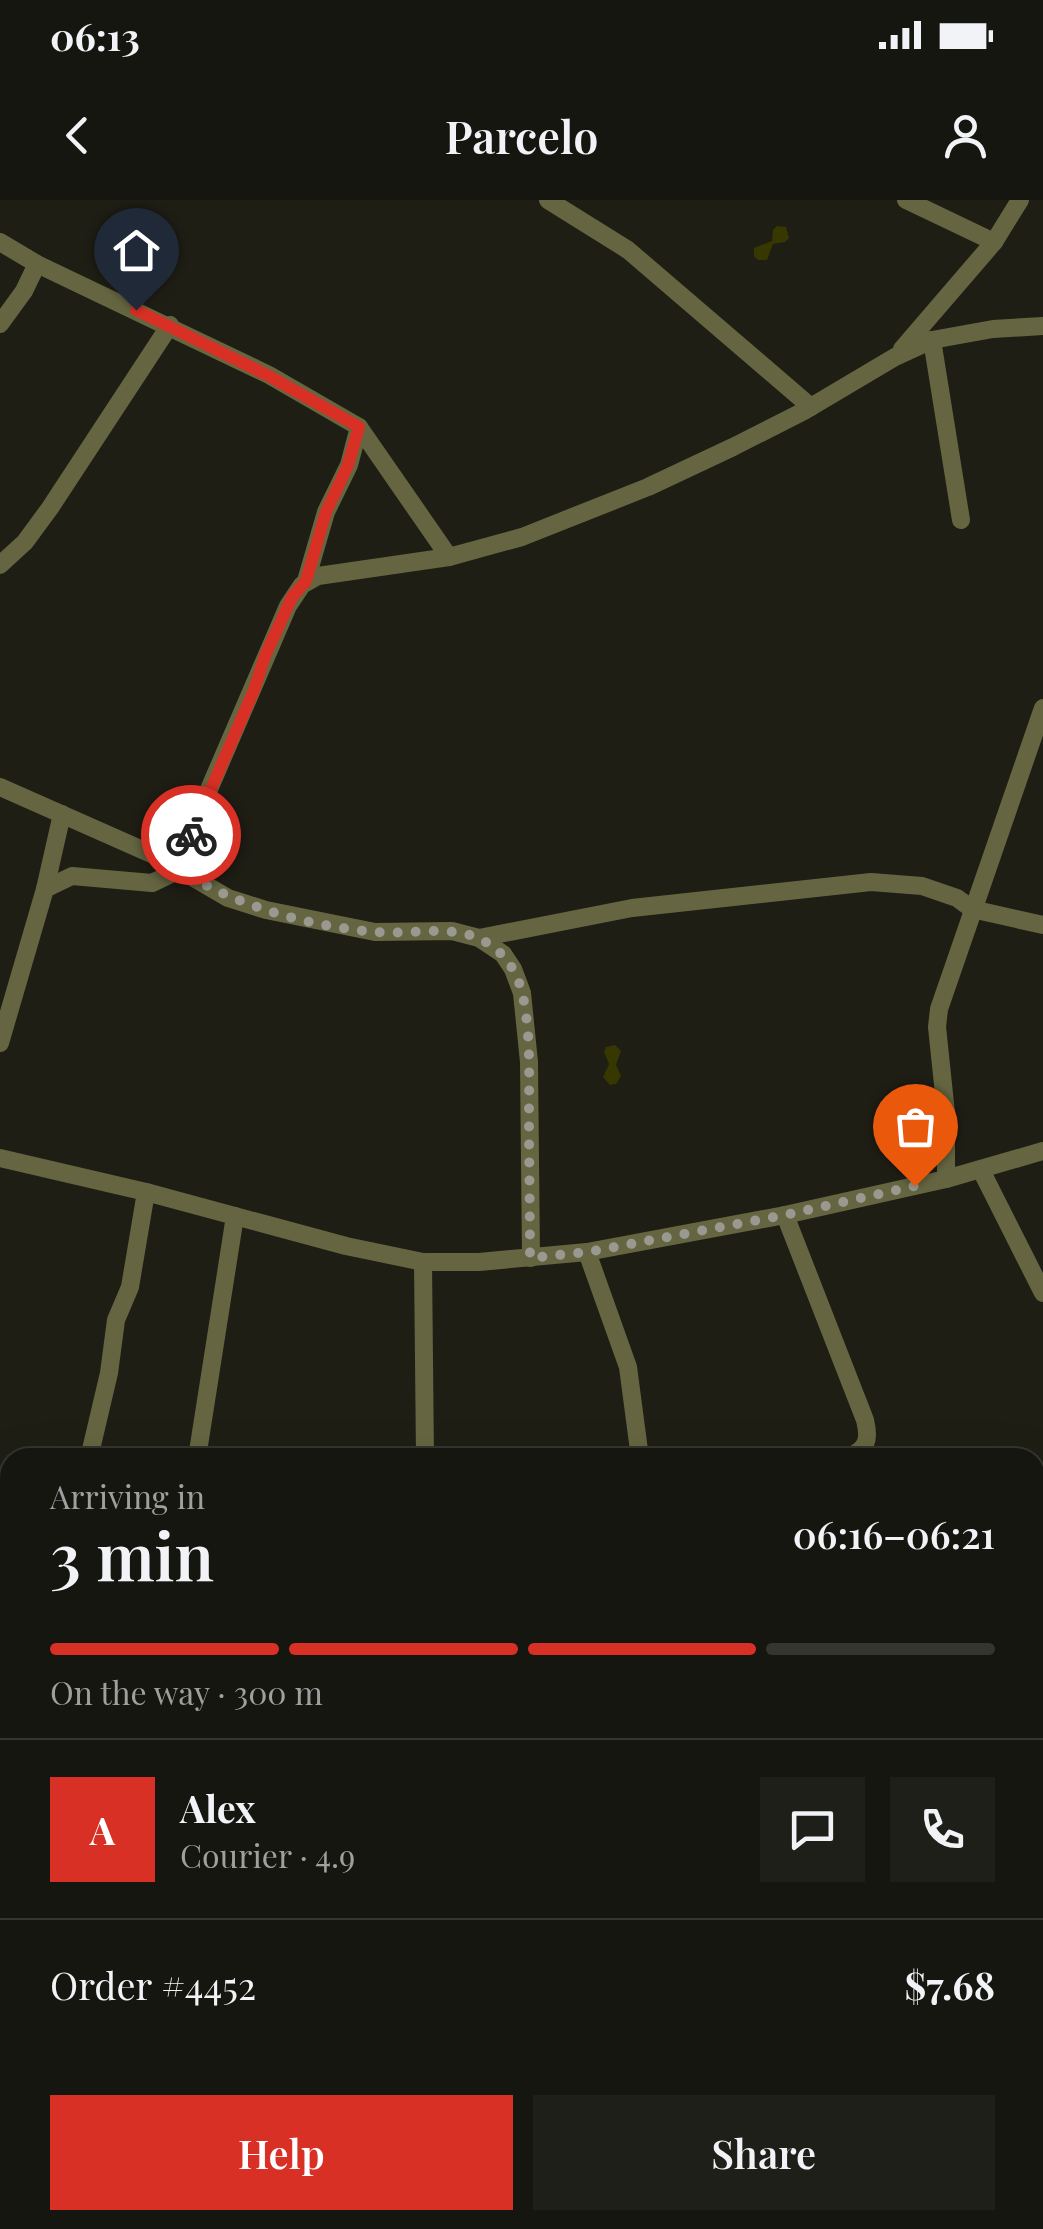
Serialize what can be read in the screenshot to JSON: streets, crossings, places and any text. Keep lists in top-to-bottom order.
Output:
{
  "page": {
    "status": "06:13",
    "header": "Parcelo",
    "heading": ["3 min", "Arriving in", "06:16–06:21"],
    "panel": [
      "Alex",
      "Courier · 4.9",
      "Order #4452",
      "$7.68"
    ],
    "bar": "On the way · 300 m",
    "round": "A",
    "buttons": ["Help", "Share"]
  }
}
